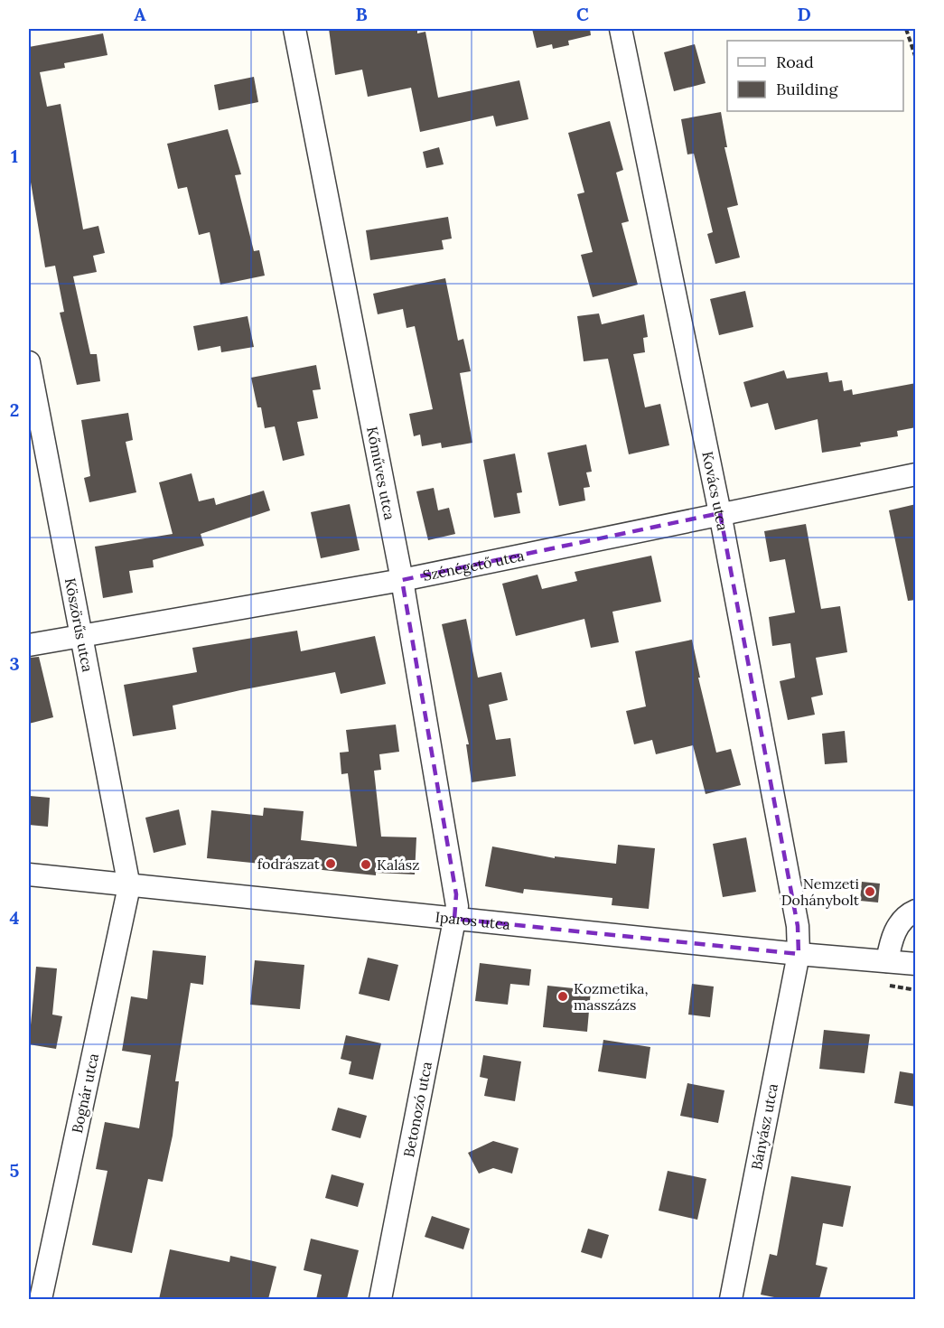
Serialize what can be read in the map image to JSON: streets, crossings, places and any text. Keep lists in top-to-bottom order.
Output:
{
  "streets": {
    "street": [
      "Kőműves utca",
      "Kovács utca",
      "Szénégető utca",
      "Köszörűs utca",
      "Iparos utca",
      "Bognár utca",
      "Betonozó utca",
      "Bányász utca"
    ]
  },
  "crossings": [
    ["Kőműves utca", "Szénégető utca"],
    ["Kőműves utca", "Iparos utca"],
    ["Kőműves utca", "Betonozó utca"],
    ["Kovács utca", "Szénégető utca"],
    ["Kovács utca", "Iparos utca"],
    ["Kovács utca", "Bányász utca"],
    ["Szénégető utca", "Köszörűs utca"],
    ["Köszörűs utca", "Iparos utca"],
    ["Köszörűs utca", "Bognár utca"],
    ["Iparos utca", "Bognár utca"],
    ["Iparos utca", "Betonozó utca"],
    ["Iparos utca", "Bányász utca"]
  ],
  "places": [
    "fodrászat",
    "Kalász",
    "Nemzeti Dohánybolt",
    "Kozmetika, masszázs"
  ],
  "legend": ["Road", "Building"],
  "grid": {
    "columns": [
      "A",
      "B",
      "C",
      "D"
    ],
    "rows": [
      "1",
      "2",
      "3",
      "4",
      "5"
    ]
  }
}
